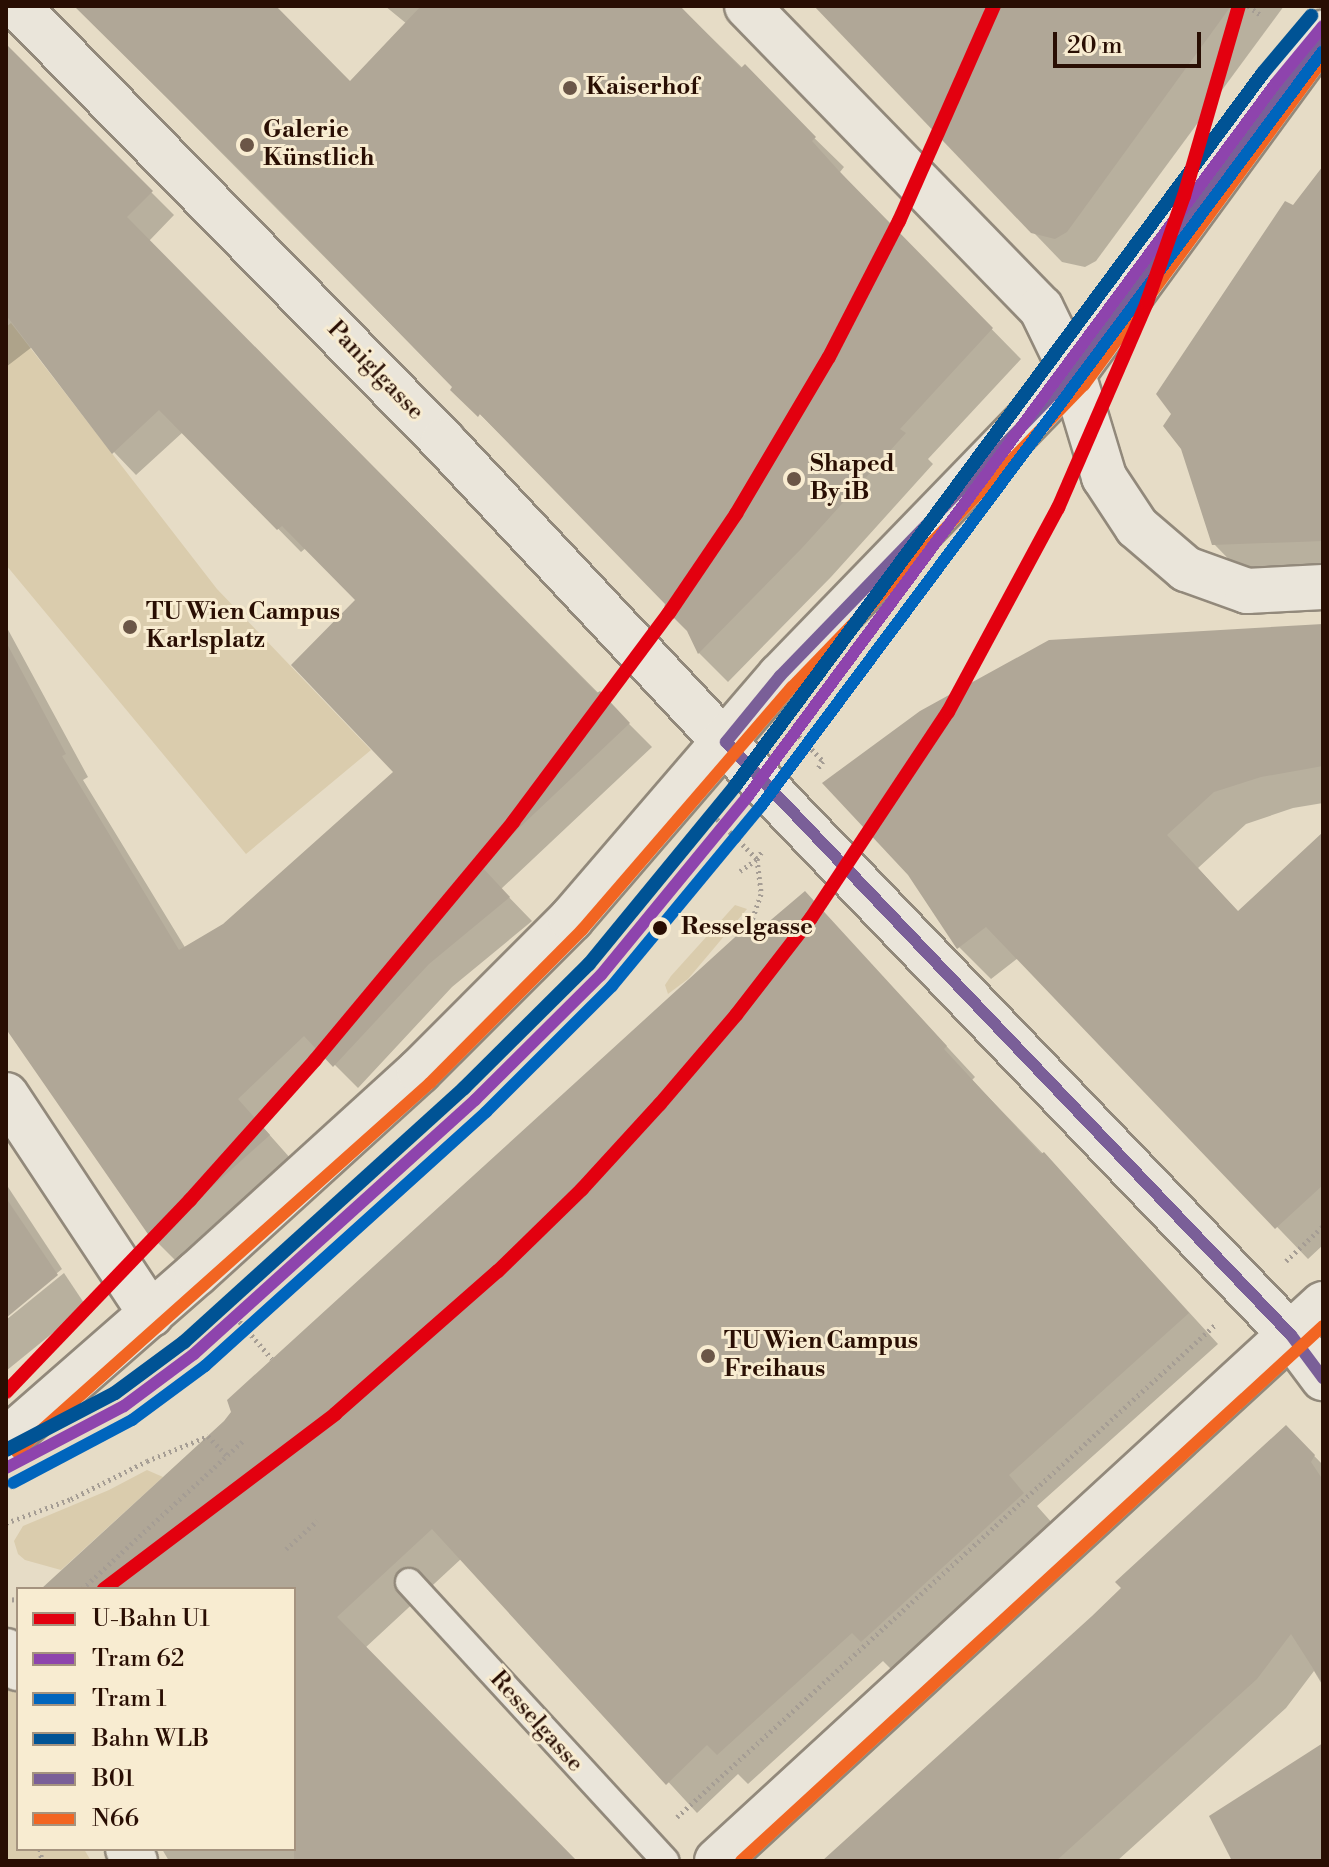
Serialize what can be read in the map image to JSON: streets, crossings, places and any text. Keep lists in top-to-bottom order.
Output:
{
  "streets": {
    "street": ["Paniglgasse"],
    "lane": ["Resselgasse"]
  },
  "places": [
    "Kaiserhof",
    "Galerie Künstlich",
    "Shaped By iB",
    "TU Wien Campus Karlsplatz",
    "Resselgasse",
    "TU Wien Campus Freihaus"
  ],
  "lines": [
    "metro line U1",
    "rail line WLB",
    "tram line 62",
    "transit line B01",
    "tram line 1",
    "transit line N66"
  ],
  "legend": [
    "U-Bahn U1",
    "Tram 62",
    "Tram 1",
    "Bahn WLB",
    "B01",
    "N66"
  ],
  "scale_bar": "20 m"
}
